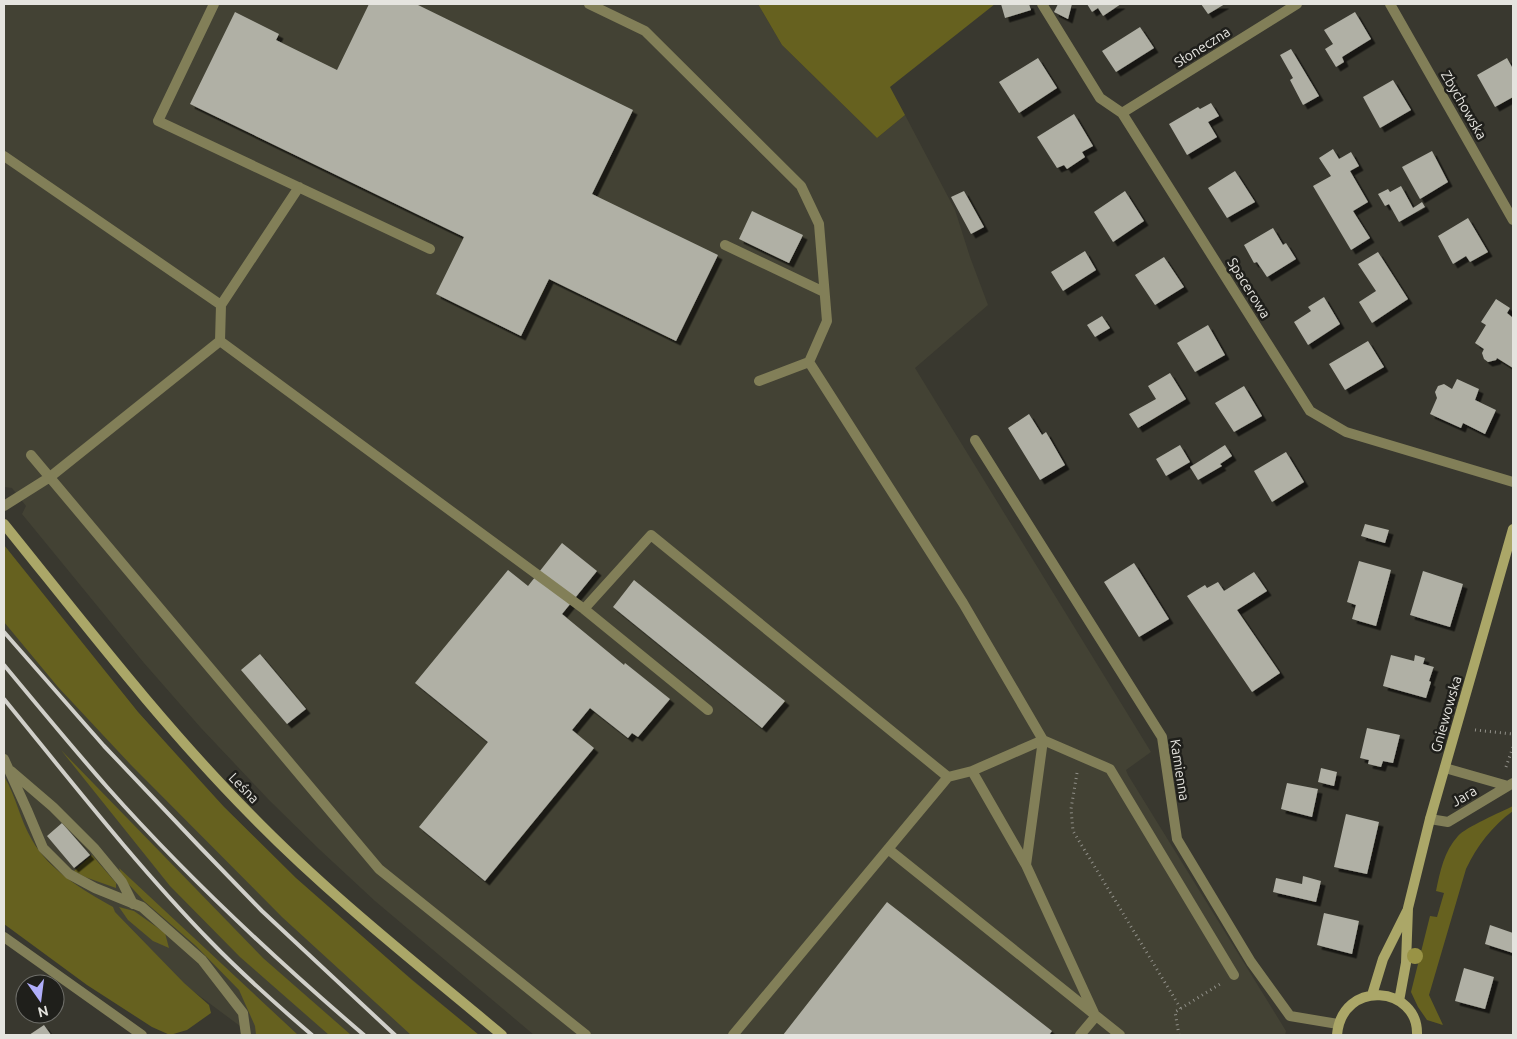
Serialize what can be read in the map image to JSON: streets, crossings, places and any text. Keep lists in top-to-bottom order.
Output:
{
  "streets": {
    "street": [
      "Słoneczna",
      "Zbychowska",
      "Spacerowa",
      "Gniewowska",
      "Kamienna",
      "Leśna",
      "Jara"
    ]
  },
  "crossings": [
    ["Słoneczna", "Spacerowa"],
    ["Gniewowska", "Jara"]
  ],
  "north": "bottom"
}
